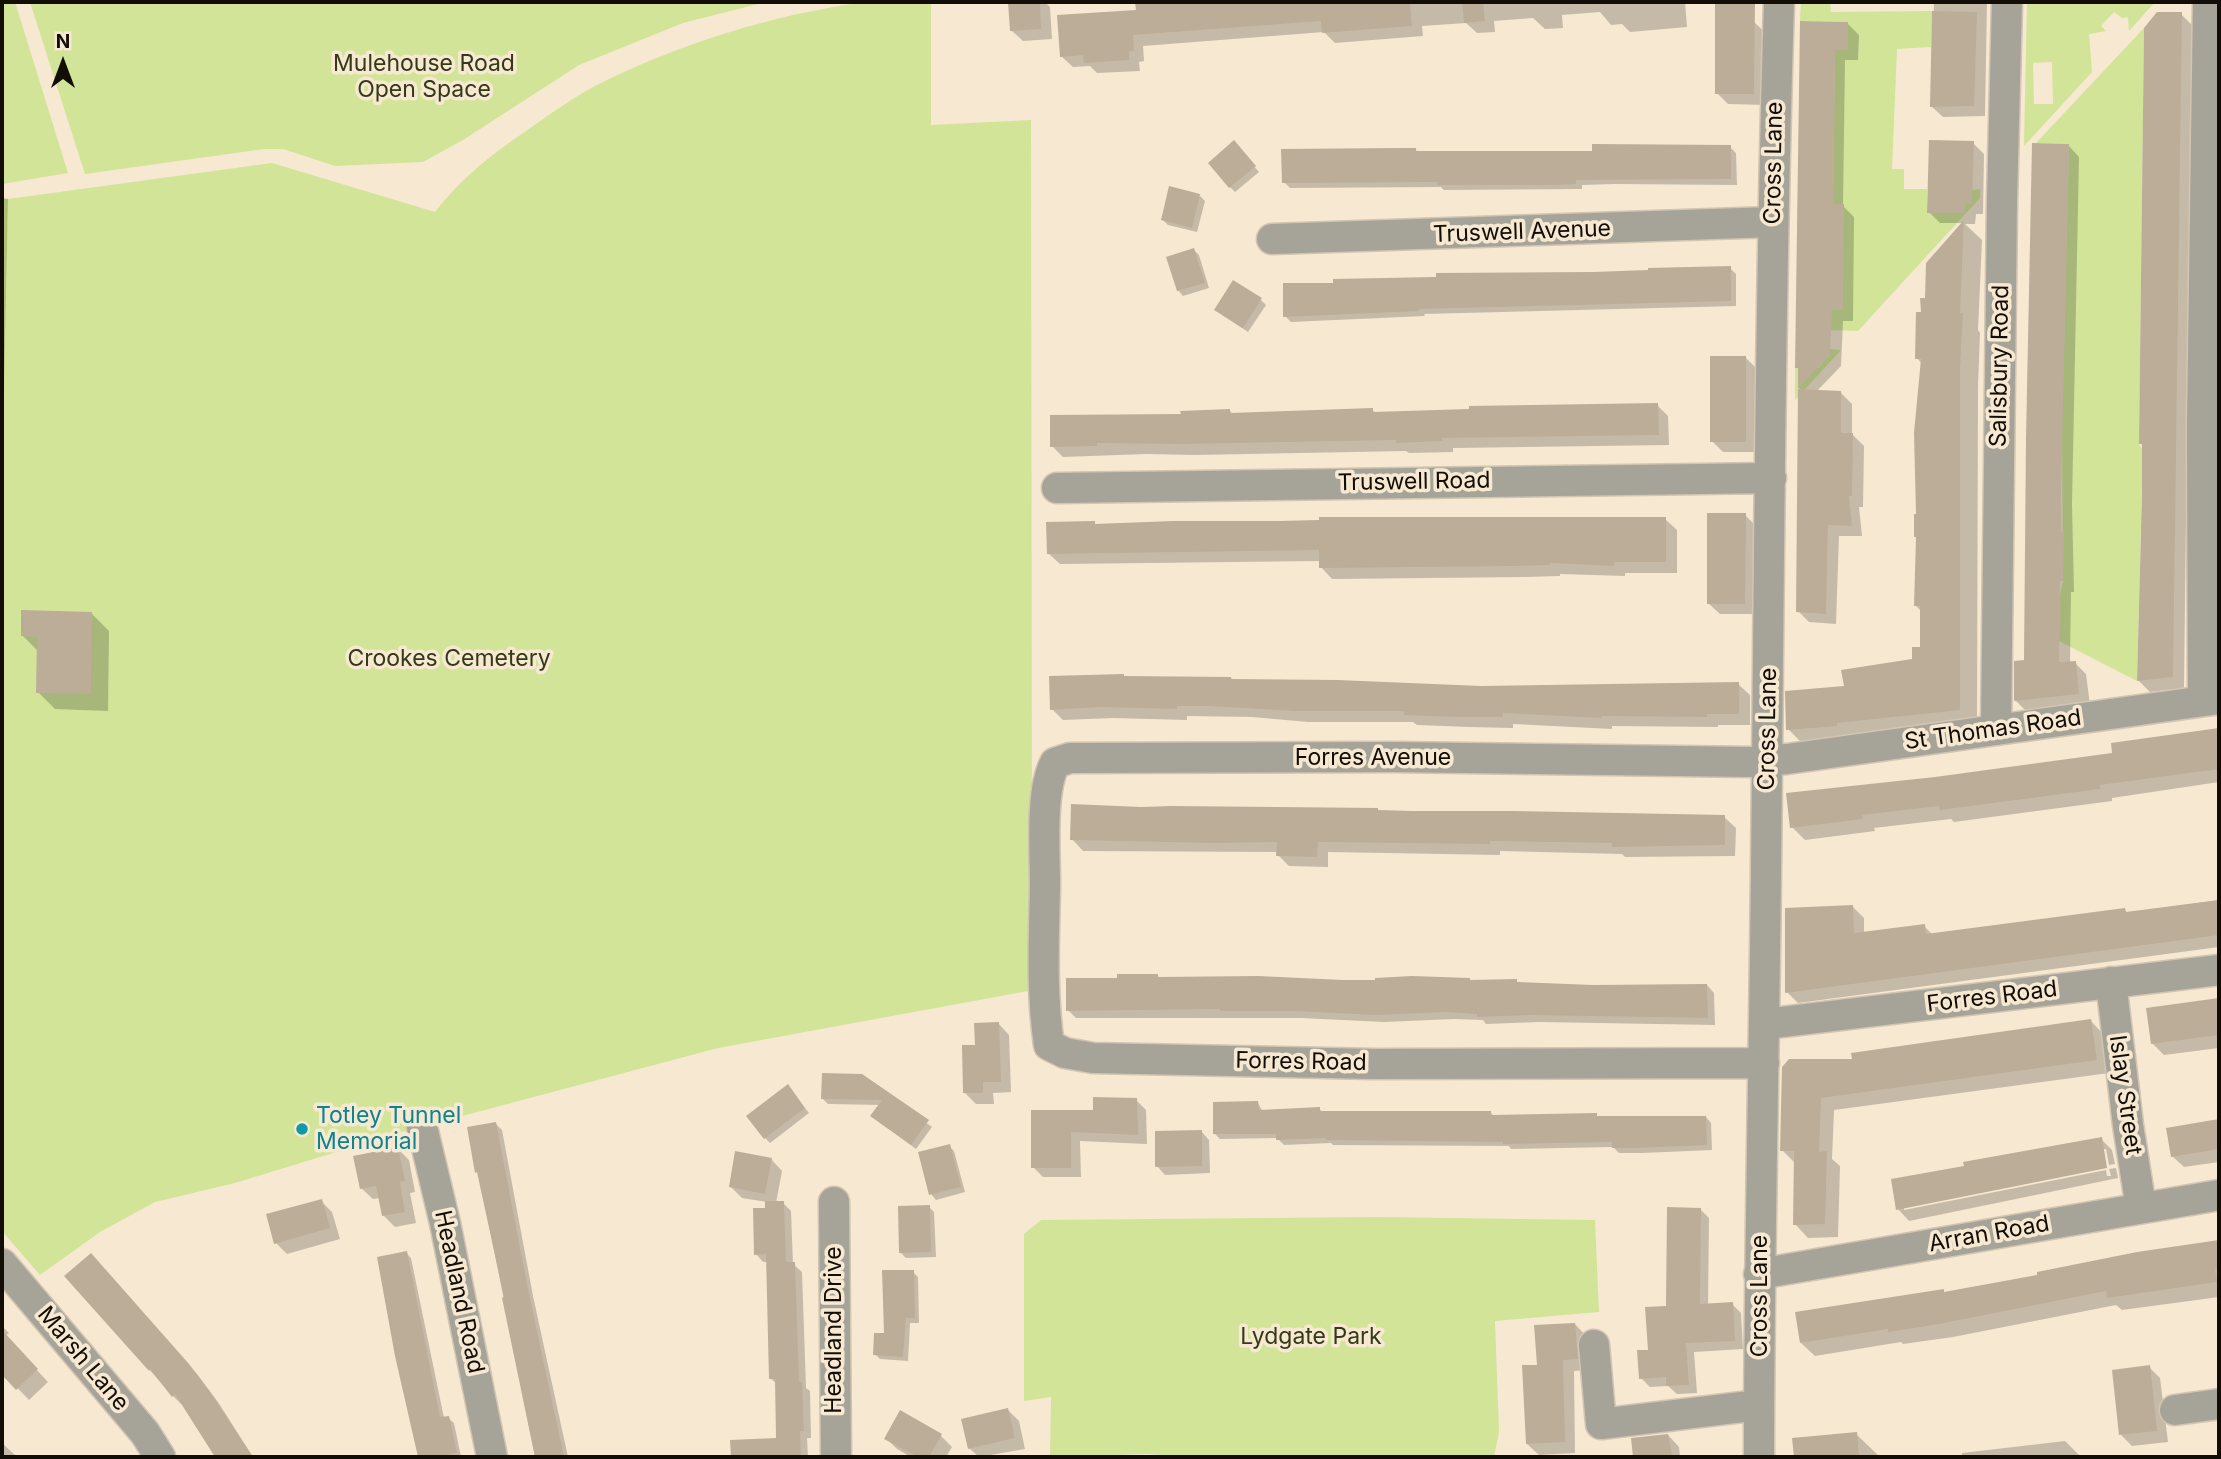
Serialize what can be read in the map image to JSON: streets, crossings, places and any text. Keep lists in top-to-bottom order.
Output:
{
  "streets": {
    "street": [
      "Cross Lane",
      "Truswell Avenue",
      "Salisbury Road",
      "Truswell Road",
      "St Thomas Road",
      "Forres Avenue",
      "Forres Road",
      "Islay Street",
      "Arran Road",
      "Headland Road",
      "Headland Drive",
      "Marsh Lane"
    ]
  },
  "crossings": [
    ["Cross Lane", "Truswell Avenue"],
    ["Cross Lane", "Truswell Road"],
    ["Cross Lane", "St Thomas Road"],
    ["Cross Lane", "Forres Avenue"],
    ["Cross Lane", "Forres Road"],
    ["Cross Lane", "Arran Road"],
    ["Salisbury Road", "St Thomas Road"],
    ["St Thomas Road", "Forres Avenue"],
    ["Forres Avenue", "Forres Road"],
    ["Forres Road", "Islay Street"],
    ["Islay Street", "Arran Road"]
  ],
  "parks": ["Mulehouse Road Open Space", "Crookes Cemetery", "Lydgate Park"],
  "places": ["Totley Tunnel Memorial"],
  "north": "top"
}
